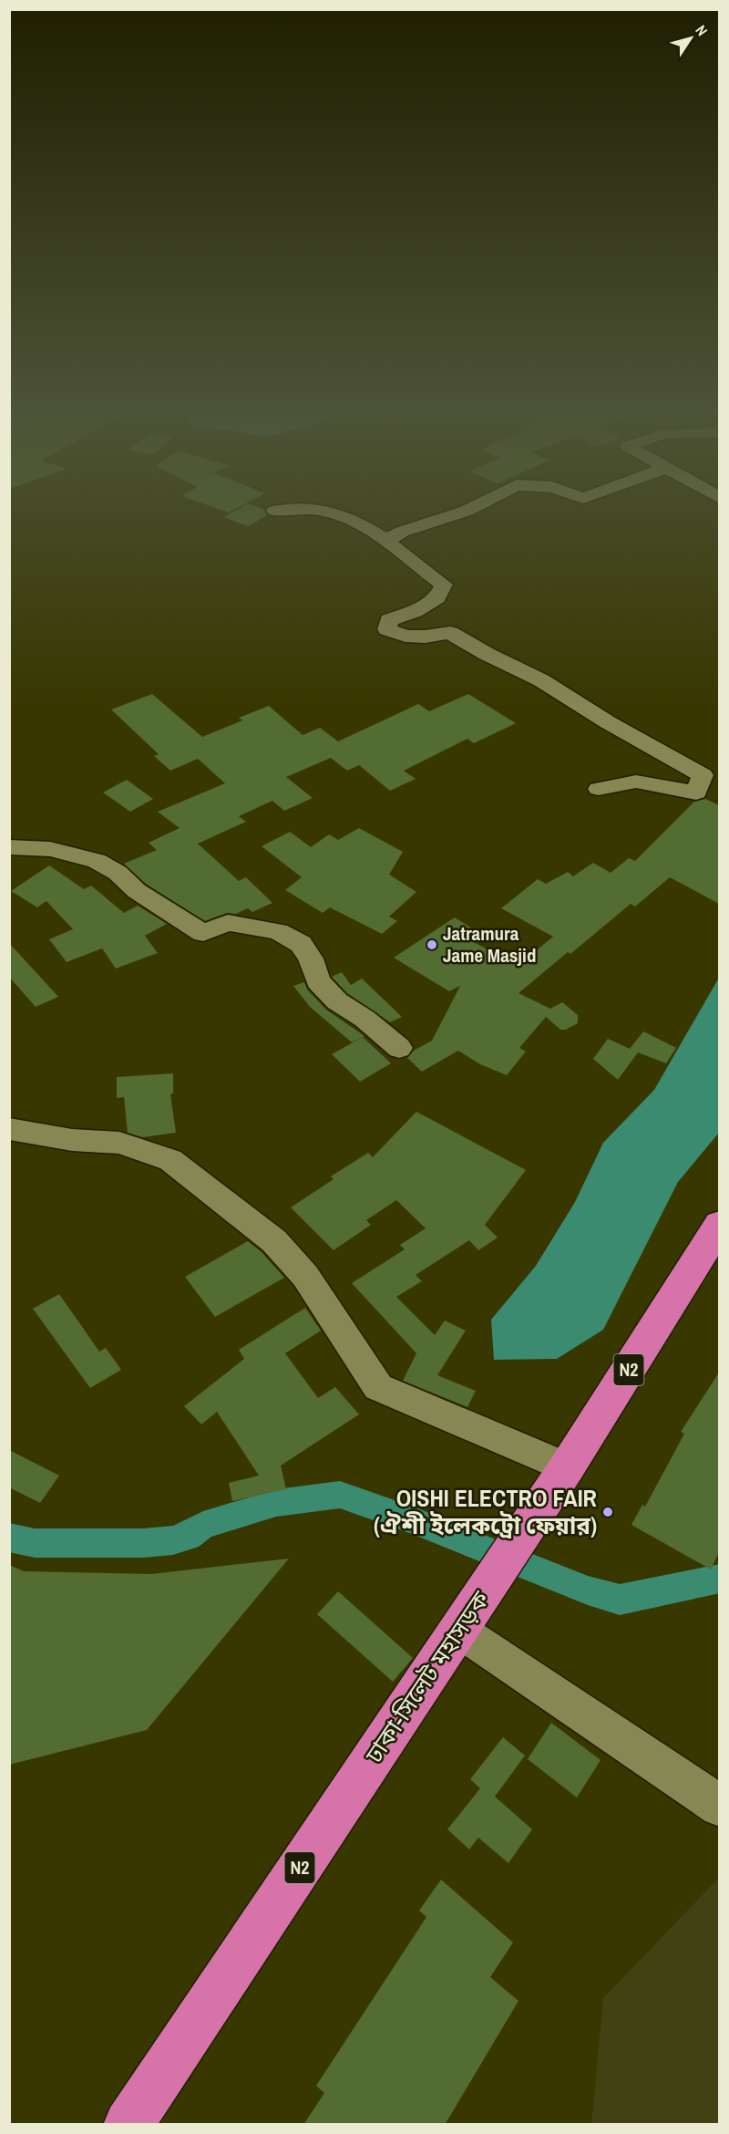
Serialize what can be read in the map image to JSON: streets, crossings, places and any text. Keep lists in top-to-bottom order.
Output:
{
  "streets": {
    "highway": ["N2", "ঢাকা-সিলেট মহাসড়ক"]
  },
  "places": ["Jatramura Jame Masjid", "OISHI ELECTRO FAIR (ঐশী ইলেকট্রো ফেয়ার)"],
  "north": "top right"
}
